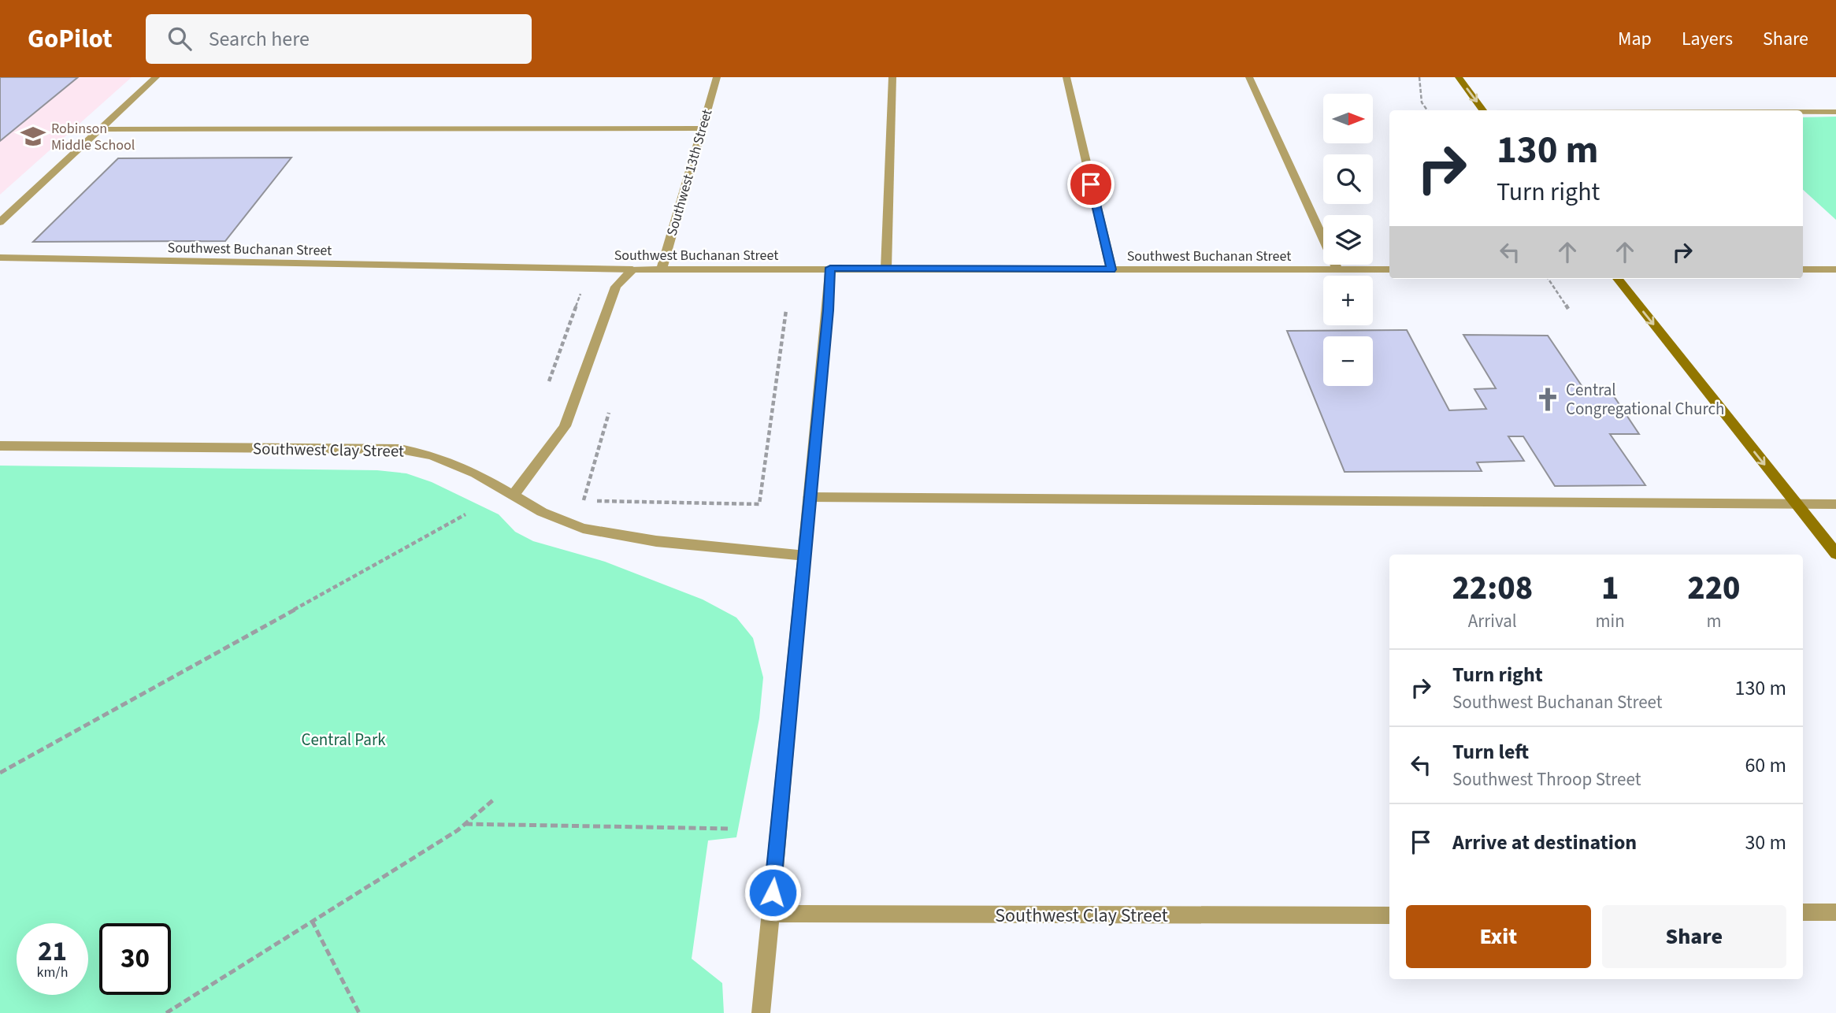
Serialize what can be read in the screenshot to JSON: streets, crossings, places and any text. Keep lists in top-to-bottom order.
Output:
{
  "streets": {
    "street": ["Southwest 13th Street", "Southwest Buchanan Street", "Southwest Clay Street"]
  },
  "crossings": [
    ["Southwest 13th Street", "Southwest Buchanan Street"]
  ],
  "parks": ["Central Park"],
  "places": {
    "school or university": ["Robinson Middle School"],
    "church": ["Central Congregational Church"]
  },
  "north": "right",
  "page": {
    "header": "GoPilot",
    "search": "Search here",
    "nav": ["Map", "Layers", "Share"],
    "map_buttons": ["+", "−"],
    "turn": ["130 m", "Turn right"],
    "eta": [
      "22:08",
      "Arrival",
      "1",
      "min",
      "220",
      "m"
    ],
    "list": [
      {
        "name": "Turn right",
        "note": "Southwest Buchanan Street",
        "value": "130 m"
      },
      {
        "name": "Turn left",
        "note": "Southwest Throop Street",
        "value": "60 m"
      },
      {
        "name": "Arrive at destination",
        "value": "30 m"
      }
    ],
    "buttons": ["Exit", "Share"],
    "speed": "21 km/h",
    "limit": "30"
  }
}
